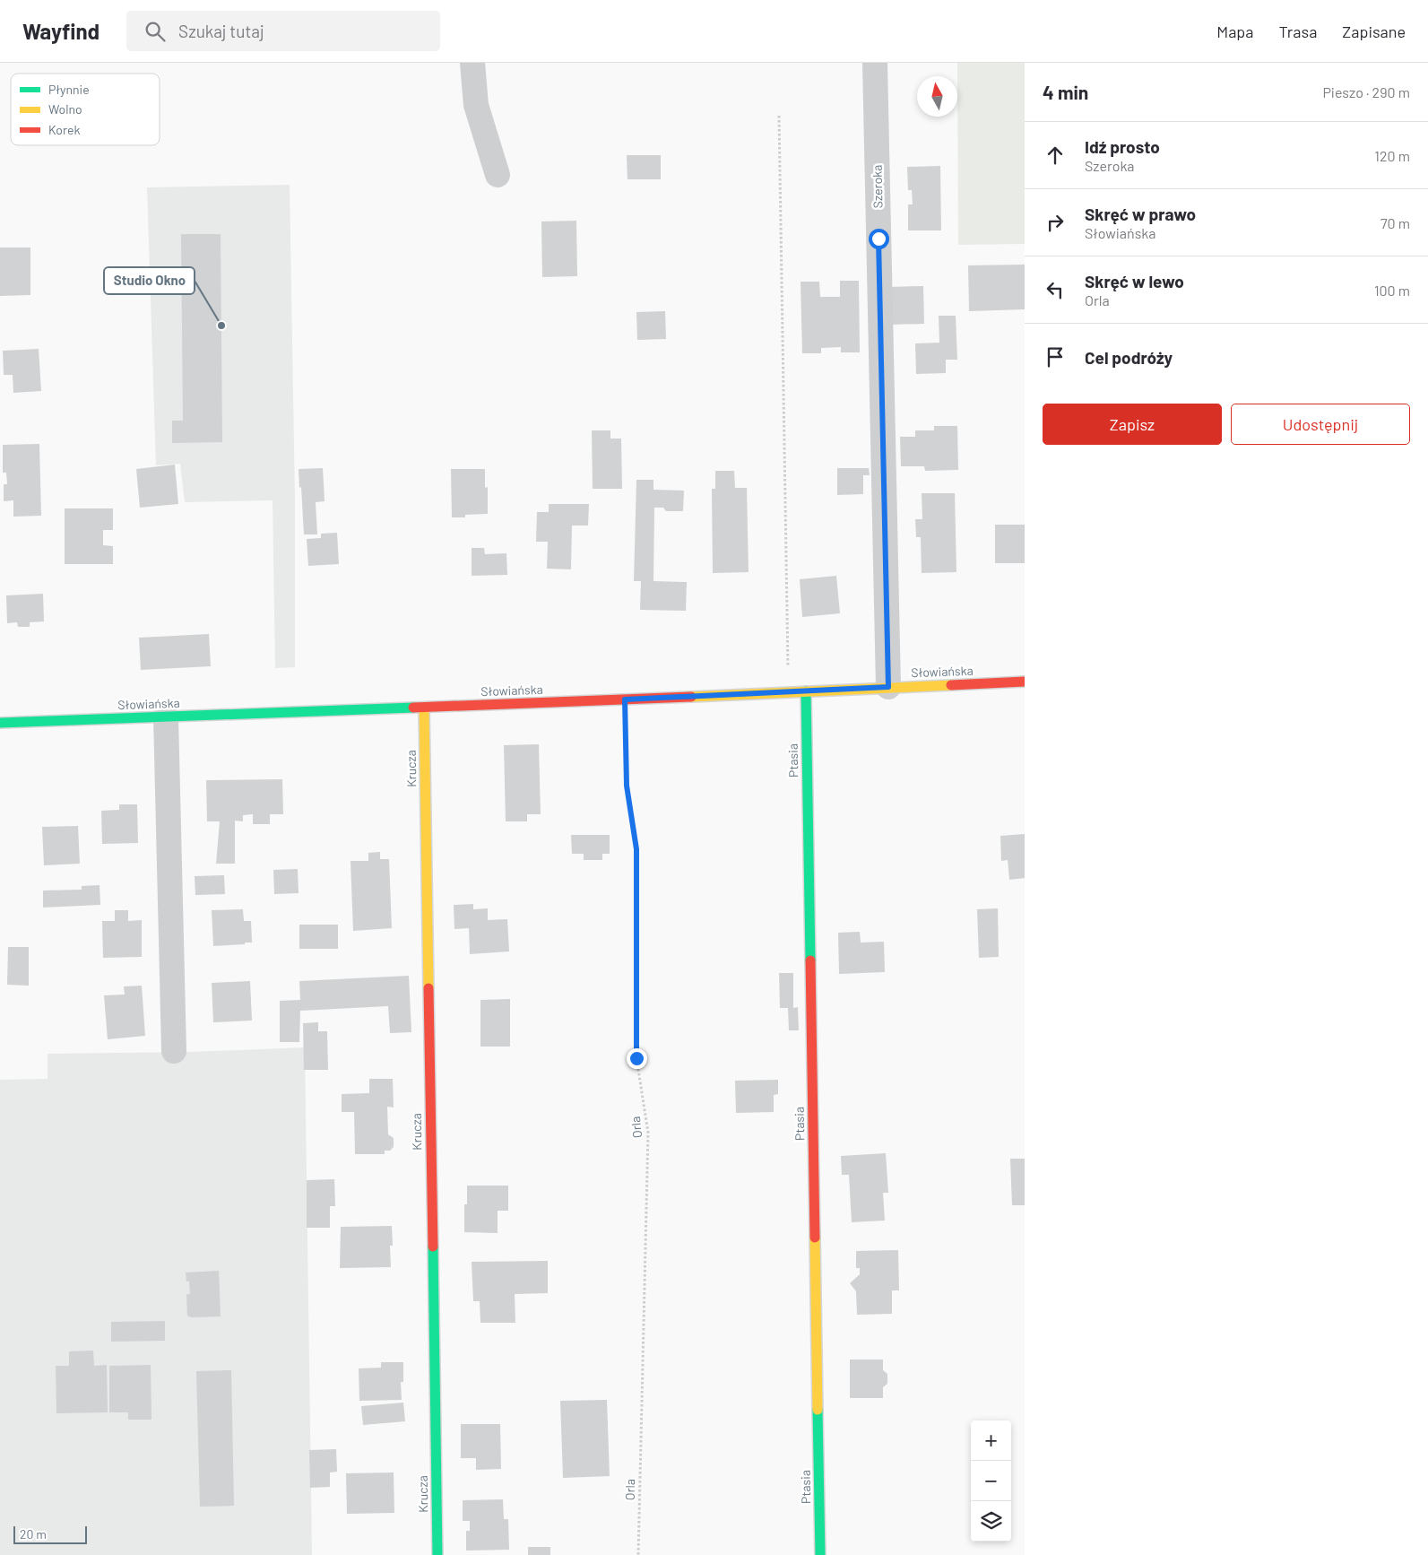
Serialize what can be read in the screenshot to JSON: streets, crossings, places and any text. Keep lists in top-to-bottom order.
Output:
{
  "streets": {
    "street": [
      "Szeroka",
      "Słowiańska",
      "Ptasia",
      "Krucza"
    ],
    "path": ["Orla"]
  },
  "crossings": [
    ["Szeroka", "Słowiańska"],
    ["Słowiańska", "Ptasia"],
    ["Słowiańska", "Krucza"],
    ["Słowiańska", "Orla"]
  ],
  "places": ["Studio Okno"],
  "legend": ["Płynnie", "Wolno", "Korek"],
  "scale_bar": "20 m",
  "north": "top",
  "page": {
    "header": "Wayfind",
    "search": "Szukaj tutaj",
    "nav": ["Mapa", "Trasa", "Zapisane"],
    "heading": ["4 min", "Pieszo · 290 m"],
    "list": [
      ["Idź prosto", "Szeroka", "120 m"],
      ["Skręć w prawo", "Słowiańska", "70 m"],
      ["Skręć w lewo", "Orla", "100 m"],
      "Cel podróży"
    ],
    "buttons": ["Zapisz", "Udostępnij"],
    "map_buttons": ["+", "−"],
    "scale": "20 m"
  }
}
